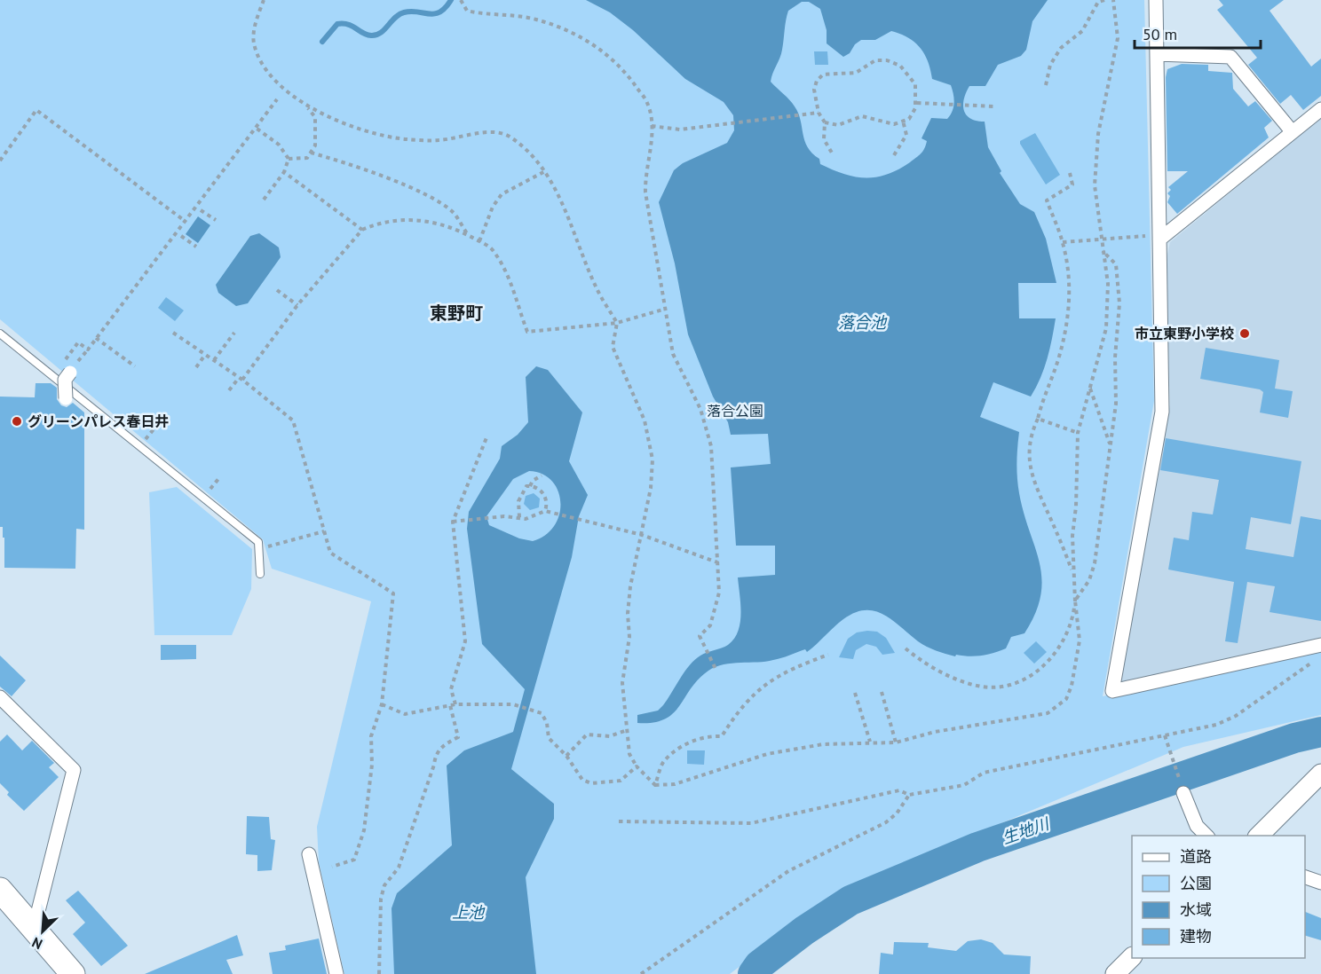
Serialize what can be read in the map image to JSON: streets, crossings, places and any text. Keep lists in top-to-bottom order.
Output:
{
  "districts": ["東野町"],
  "water": ["落合池", "生地川", "上池"],
  "parks": ["落合公園"],
  "places": ["市立東野小学校", "グリーンパレス春日井"],
  "legend": [
    "道路",
    "公園",
    "水域",
    "建物"
  ],
  "scale_bar": "50 m",
  "north": "bottom left"
}
